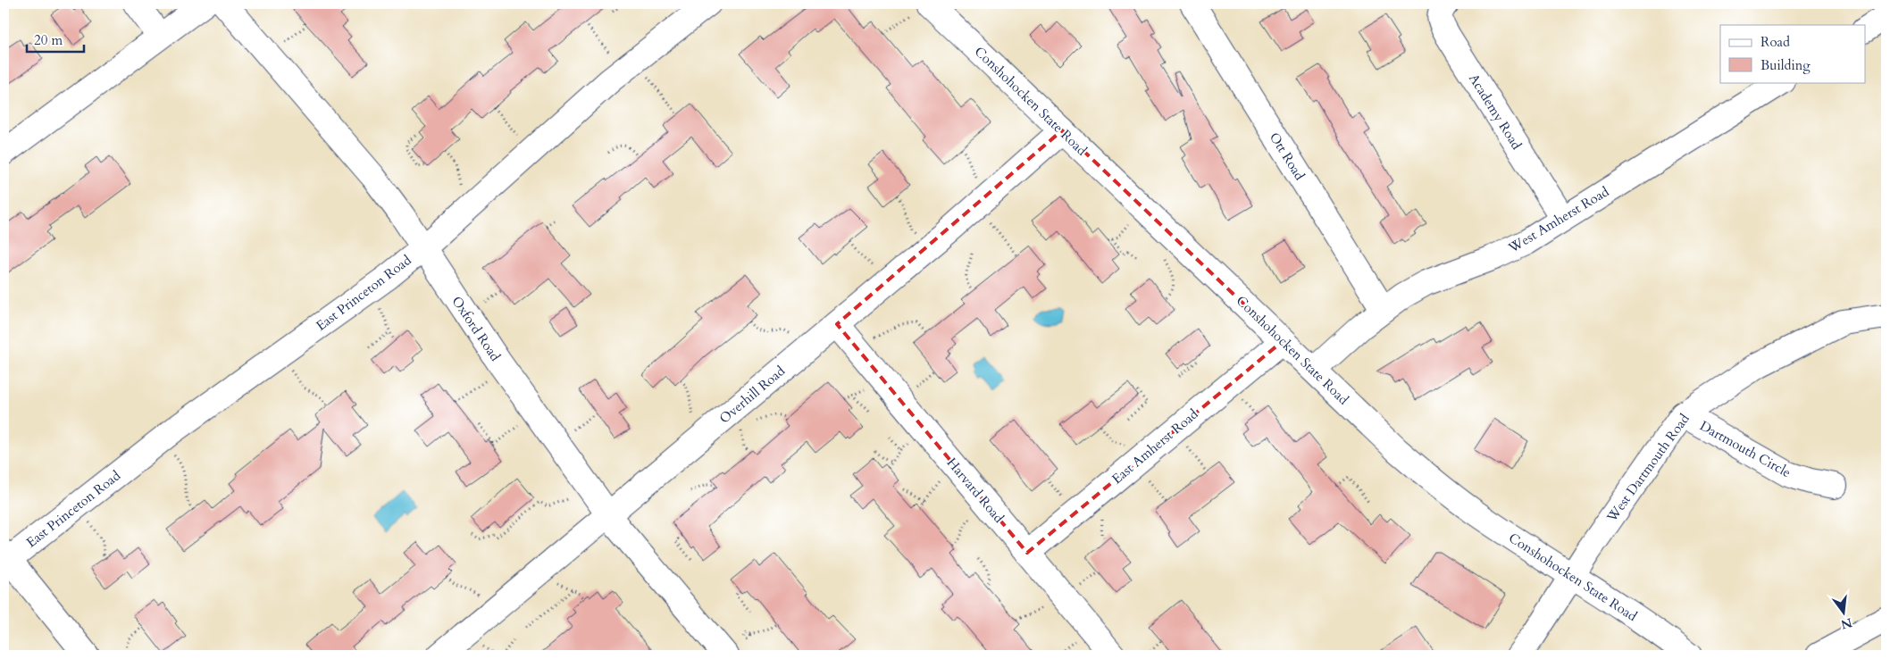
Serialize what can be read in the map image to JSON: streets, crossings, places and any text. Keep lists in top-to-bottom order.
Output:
{
  "streets": {
    "street": [
      "Conshohocken State Road",
      "Academy Road",
      "Ott Road",
      "West Amherst Road",
      "East Princeton Road",
      "Oxford Road",
      "Overhill Road",
      "East Amherst Road",
      "Dartmouth Circle",
      "West Dartmouth Road",
      "Harvard Road"
    ]
  },
  "crossings": [
    ["Conshohocken State Road", "West Amherst Road"],
    ["Conshohocken State Road", "Overhill Road"],
    ["Conshohocken State Road", "East Amherst Road"],
    ["Conshohocken State Road", "West Dartmouth Road"],
    ["Academy Road", "West Amherst Road"],
    ["Ott Road", "West Amherst Road"],
    ["East Princeton Road", "Oxford Road"],
    ["Oxford Road", "Overhill Road"],
    ["Overhill Road", "Harvard Road"],
    ["East Amherst Road", "Harvard Road"],
    ["Dartmouth Circle", "West Dartmouth Road"]
  ],
  "legend": ["Road", "Building"],
  "scale_bar": "20 m",
  "north": "bottom"
}
